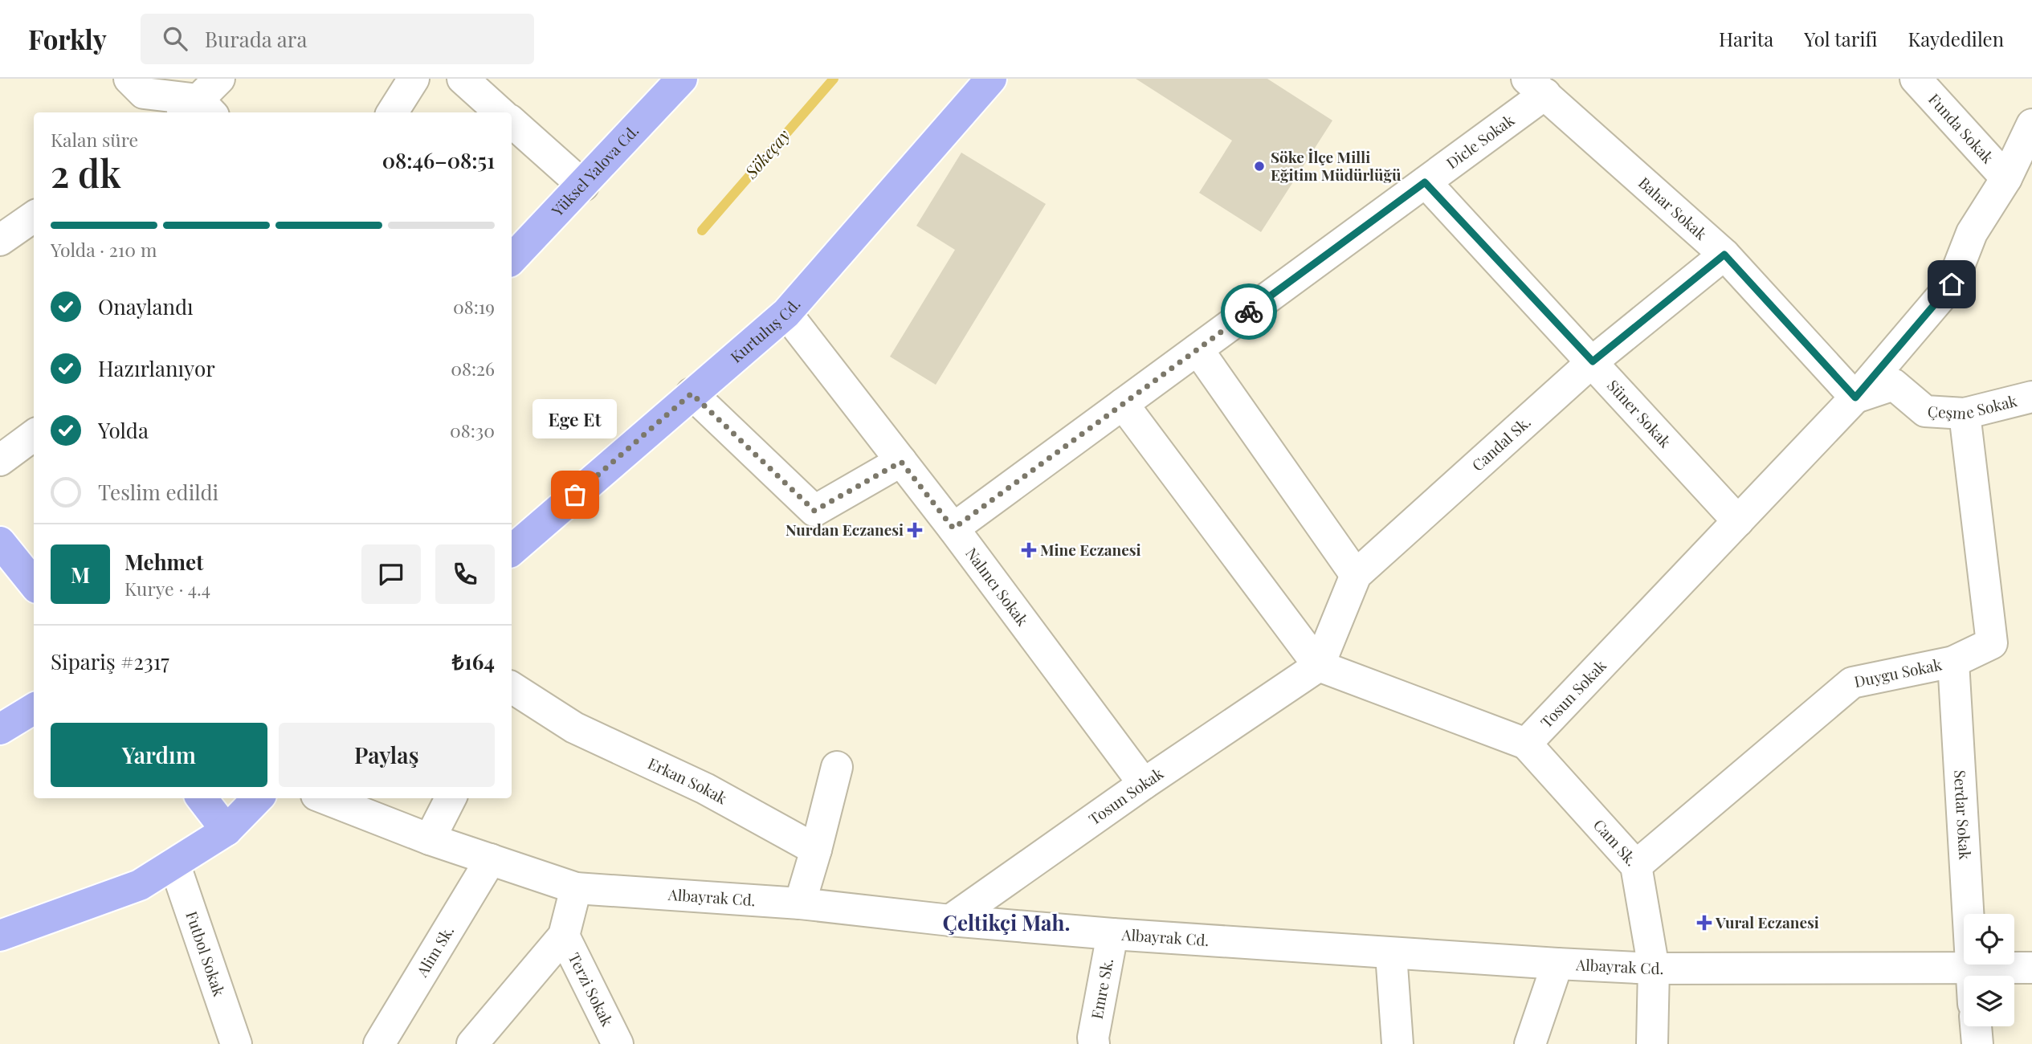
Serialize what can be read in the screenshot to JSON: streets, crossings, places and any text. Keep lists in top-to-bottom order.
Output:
{
  "streets": {
    "main road": ["Yüksel Yalova Cd.", "Kurtuluş Cd."],
    "street": [
      "Funda Sokak",
      "Dicle Sokak",
      "Bahar Sokak",
      "Çeşme Sokak",
      "Süner Sokak",
      "Candal Sk.",
      "Nalıncı Sokak",
      "Duygu Sokak",
      "Tosun Sokak",
      "Erkan Sokak",
      "Serdar Sokak",
      "Cam Sk.",
      "Albayrak Cd.",
      "Alim Sk.",
      "Futbol Sokak",
      "Emre Sk.",
      "Terzi Sokak"
    ]
  },
  "crossings": [
    ["Funda Sokak", "Tosun Sokak"],
    ["Dicle Sokak", "Bahar Sokak"],
    ["Dicle Sokak", "Süner Sokak"],
    ["Dicle Sokak", "Nalıncı Sokak"],
    ["Bahar Sokak", "Çeşme Sokak"],
    ["Bahar Sokak", "Candal Sk."],
    ["Bahar Sokak", "Tosun Sokak"],
    ["Kurtuluş Cd.", "Nalıncı Sokak"],
    ["Çeşme Sokak", "Duygu Sokak"],
    ["Çeşme Sokak", "Tosun Sokak"],
    ["Süner Sokak", "Candal Sk."],
    ["Süner Sokak", "Tosun Sokak"],
    ["Candal Sk.", "Tosun Sokak"],
    ["Nalıncı Sokak", "Tosun Sokak"],
    ["Duygu Sokak", "Serdar Sokak"],
    ["Duygu Sokak", "Cam Sk."],
    ["Tosun Sokak", "Cam Sk."],
    ["Tosun Sokak", "Albayrak Cd."],
    ["Serdar Sokak", "Albayrak Cd."],
    ["Cam Sk.", "Albayrak Cd."],
    ["Albayrak Cd.", "Alim Sk."],
    ["Albayrak Cd.", "Emre Sk."]
  ],
  "districts": ["Çeltikçi Mah."],
  "water": ["Sökeçay"],
  "places": {
    "other": ["Söke İlçe Milli Eğitim Müdürlüğü", "Ege Et"],
    "health": ["Nurdan Eczanesi", "Mine Eczanesi", "Vural Eczanesi"]
  },
  "page": {
    "header": "Forkly",
    "search": "Burada ara",
    "nav": ["Harita", "Yol tarifi", "Kaydedilen"],
    "heading": ["2 dk", "Kalan süre", "08:46–08:51"],
    "panel": [
      "Mehmet",
      "Kurye · 4.4",
      "Sipariş #2317",
      "₺164"
    ],
    "bar": "Yolda · 210 m",
    "list": [
      ["Onaylandı", "08:19"],
      ["Hazırlanıyor", "08:26"],
      ["Yolda", "08:30"],
      "Teslim edildi"
    ],
    "bubble": "Ege Et",
    "round": "M",
    "buttons": ["Yardım", "Paylaş"]
  }
}
